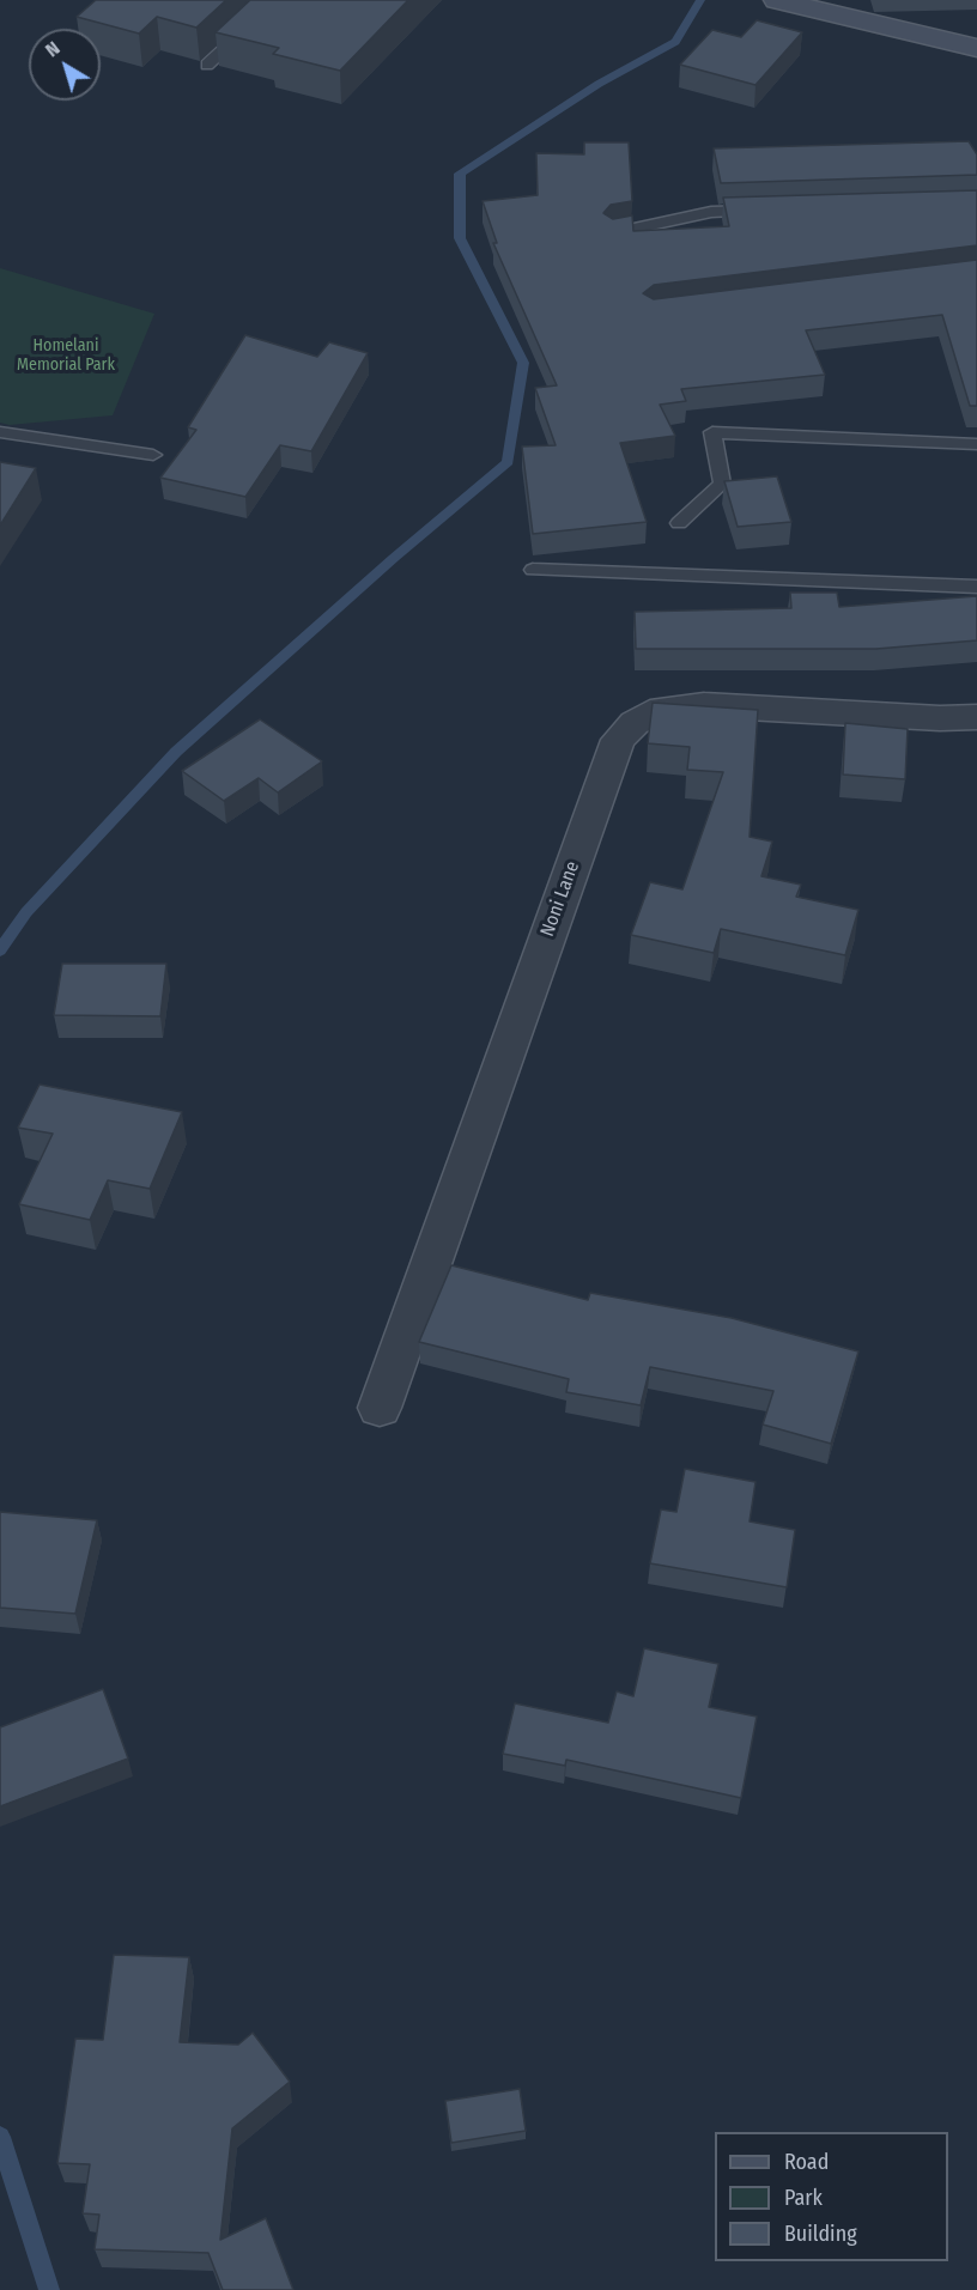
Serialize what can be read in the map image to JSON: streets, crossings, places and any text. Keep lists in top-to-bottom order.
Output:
{
  "streets": {
    "street": ["Noni Lane"]
  },
  "parks": ["Homelani Memorial Park"],
  "legend": ["Road", "Park", "Building"],
  "north": "top left"
}
